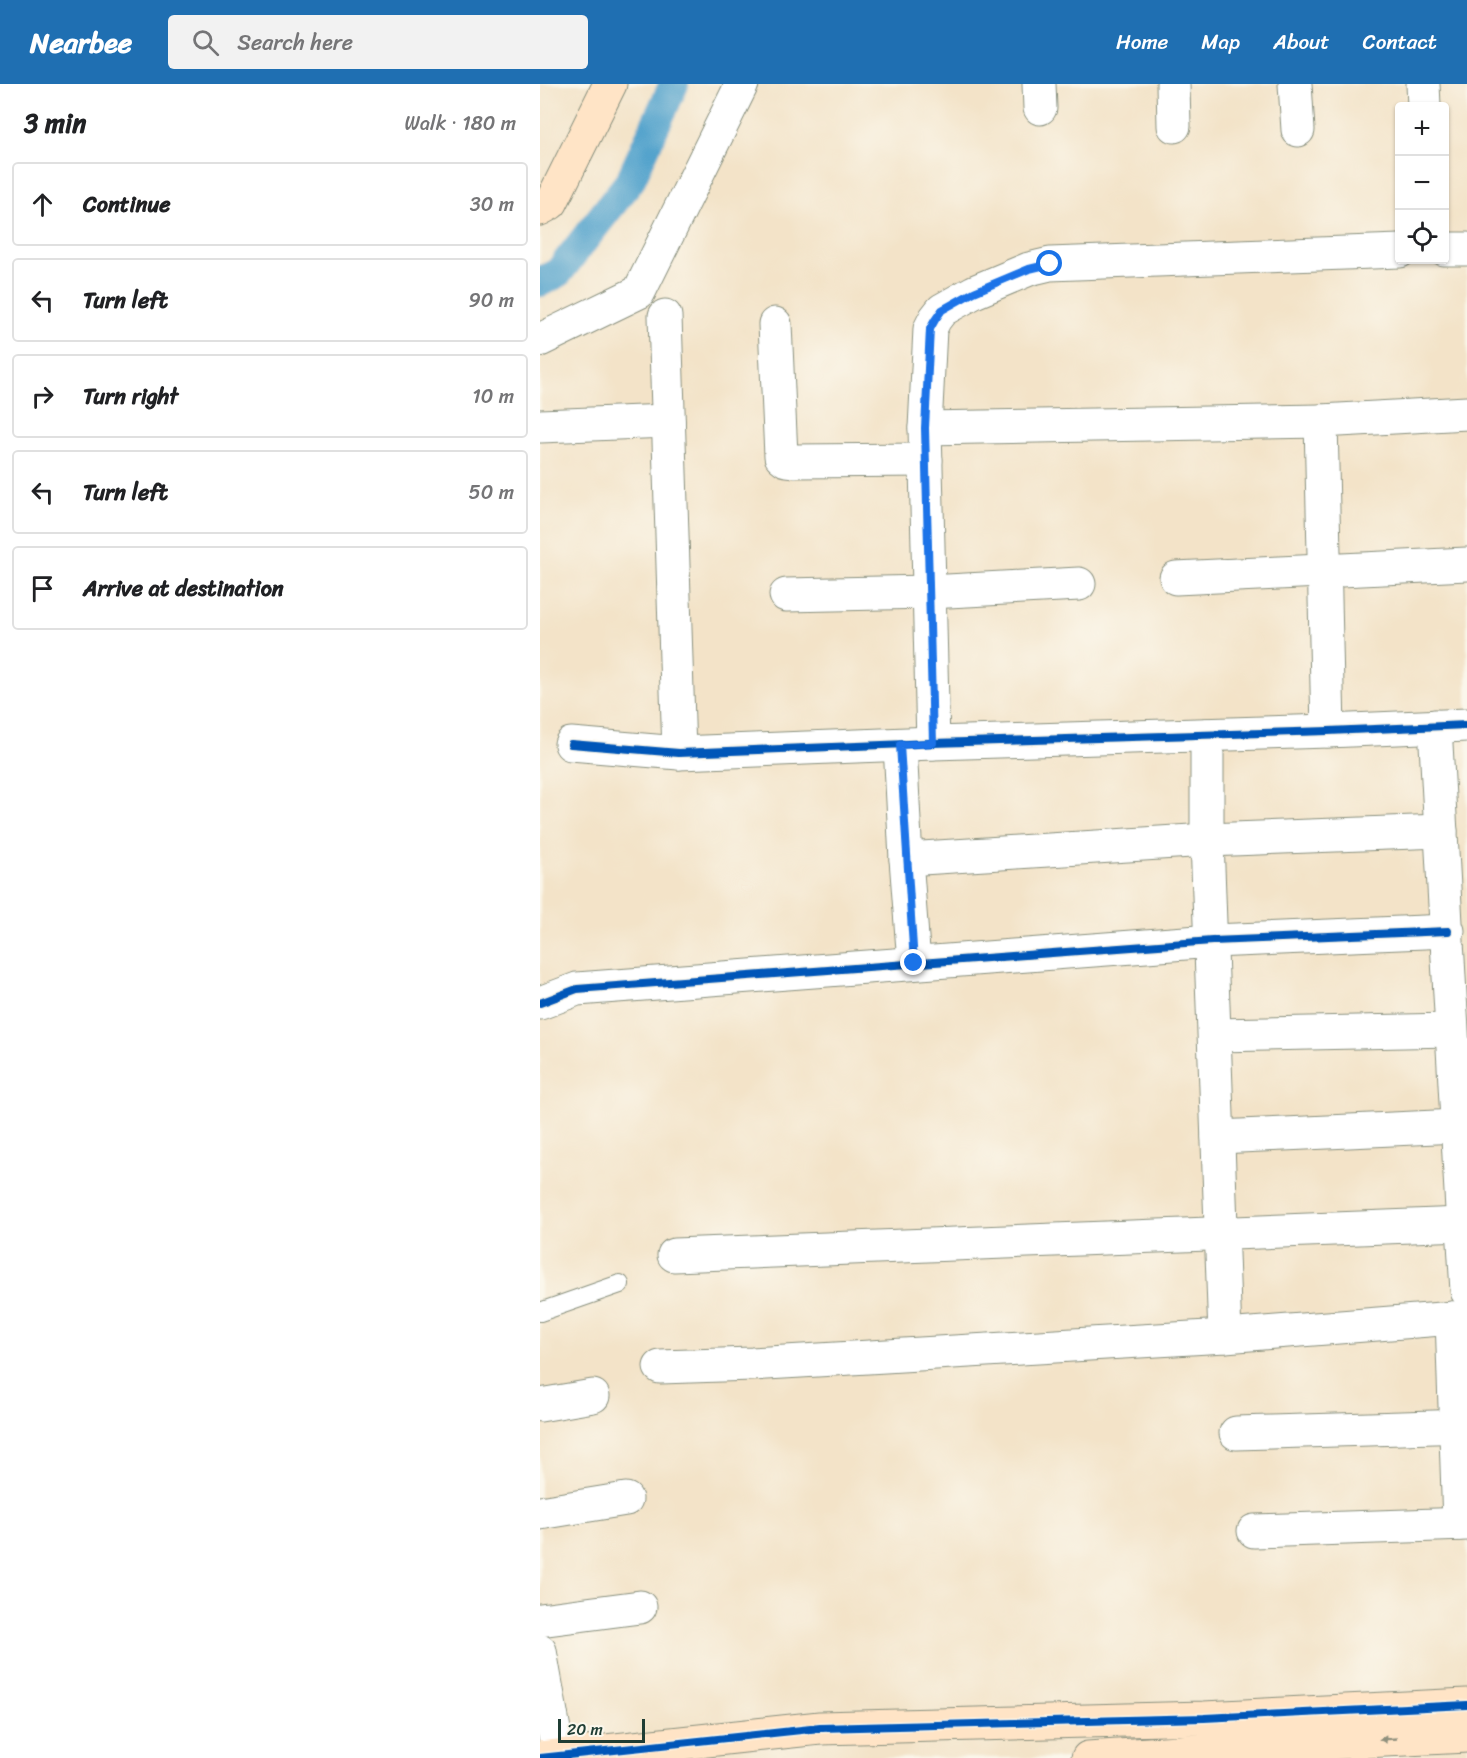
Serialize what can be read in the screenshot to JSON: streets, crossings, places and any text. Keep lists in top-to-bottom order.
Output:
{
  "scale_bar": "20 m",
  "page": {
    "header": "Nearbee",
    "search": "Search here",
    "nav": [
      "Home",
      "Map",
      "About",
      "Contact"
    ],
    "heading": ["3 min", "Walk · 180 m"],
    "map_buttons": ["+", "−"],
    "list": [
      ["Continue", "30 m"],
      ["Turn left", "90 m"],
      ["Turn right", "10 m"],
      ["Turn left", "50 m"],
      "Arrive at destination"
    ],
    "scale": "20 m"
  }
}
